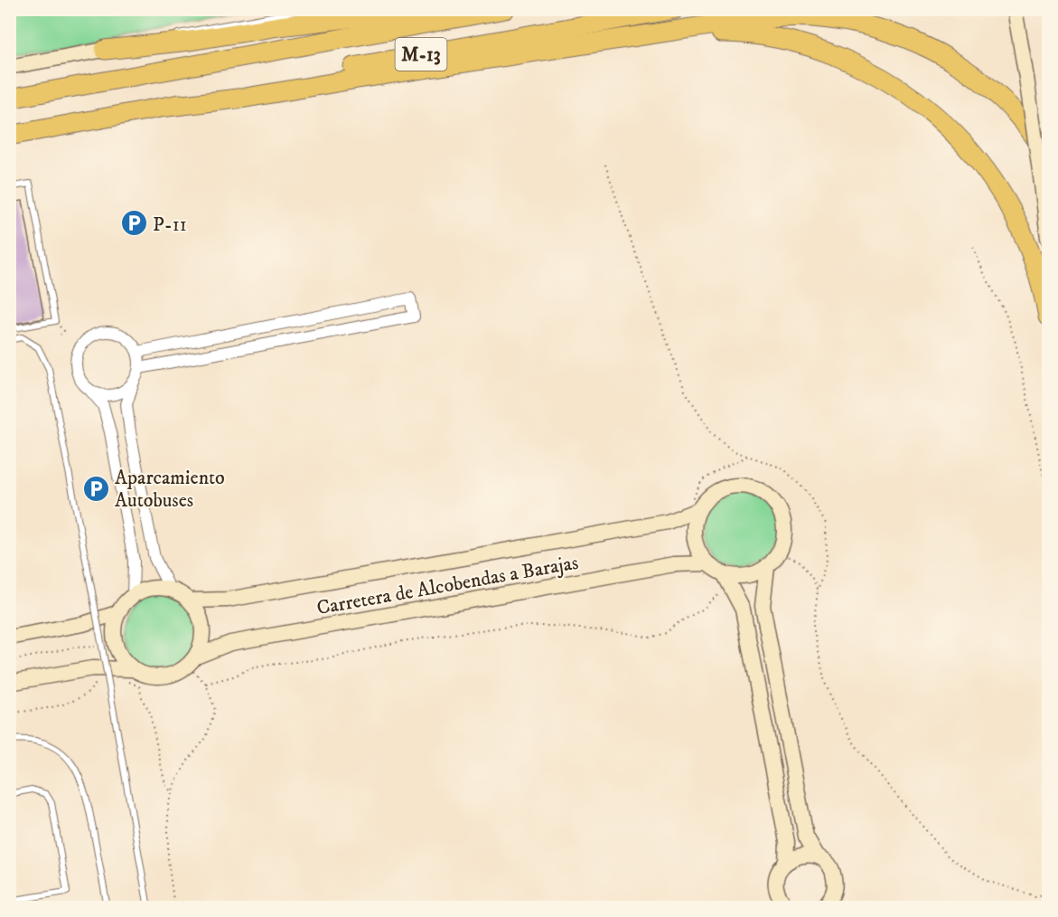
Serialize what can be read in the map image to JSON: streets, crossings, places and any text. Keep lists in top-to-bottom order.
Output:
{
  "streets": {
    "highway": ["M-13"],
    "street": ["Carretera de Alcobendas a Barajas"]
  },
  "places": {
    "parking": ["P-11", "Aparcamiento Autobuses"]
  }
}
